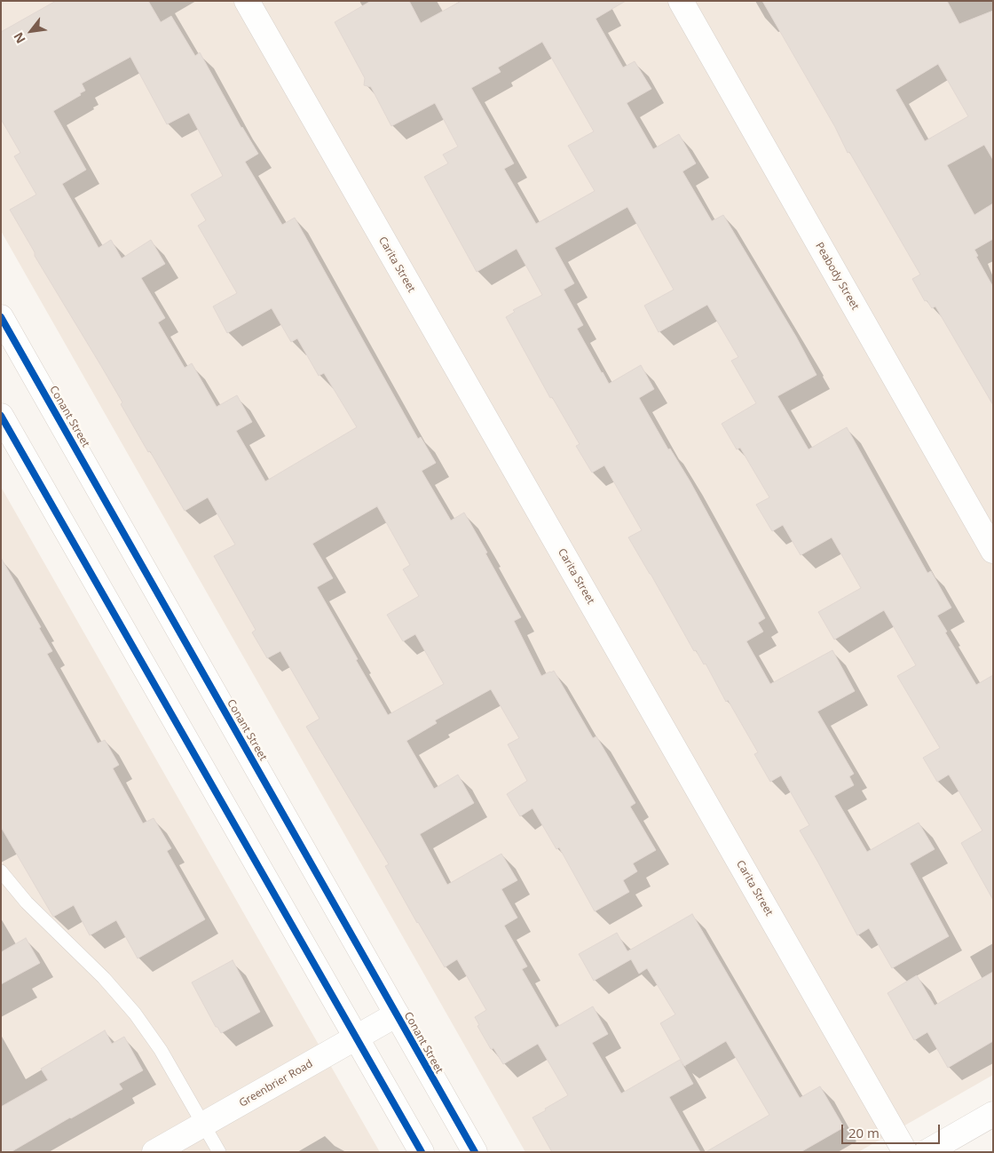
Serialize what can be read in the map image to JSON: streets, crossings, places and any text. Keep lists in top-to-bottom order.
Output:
{
  "streets": {
    "street": [
      "Carita Street",
      "Peabody Street",
      "Conant Street",
      "Greenbrier Road"
    ]
  },
  "crossings": [
    ["Conant Street", "Greenbrier Road"]
  ],
  "scale_bar": "20 m",
  "north": "bottom left"
}
